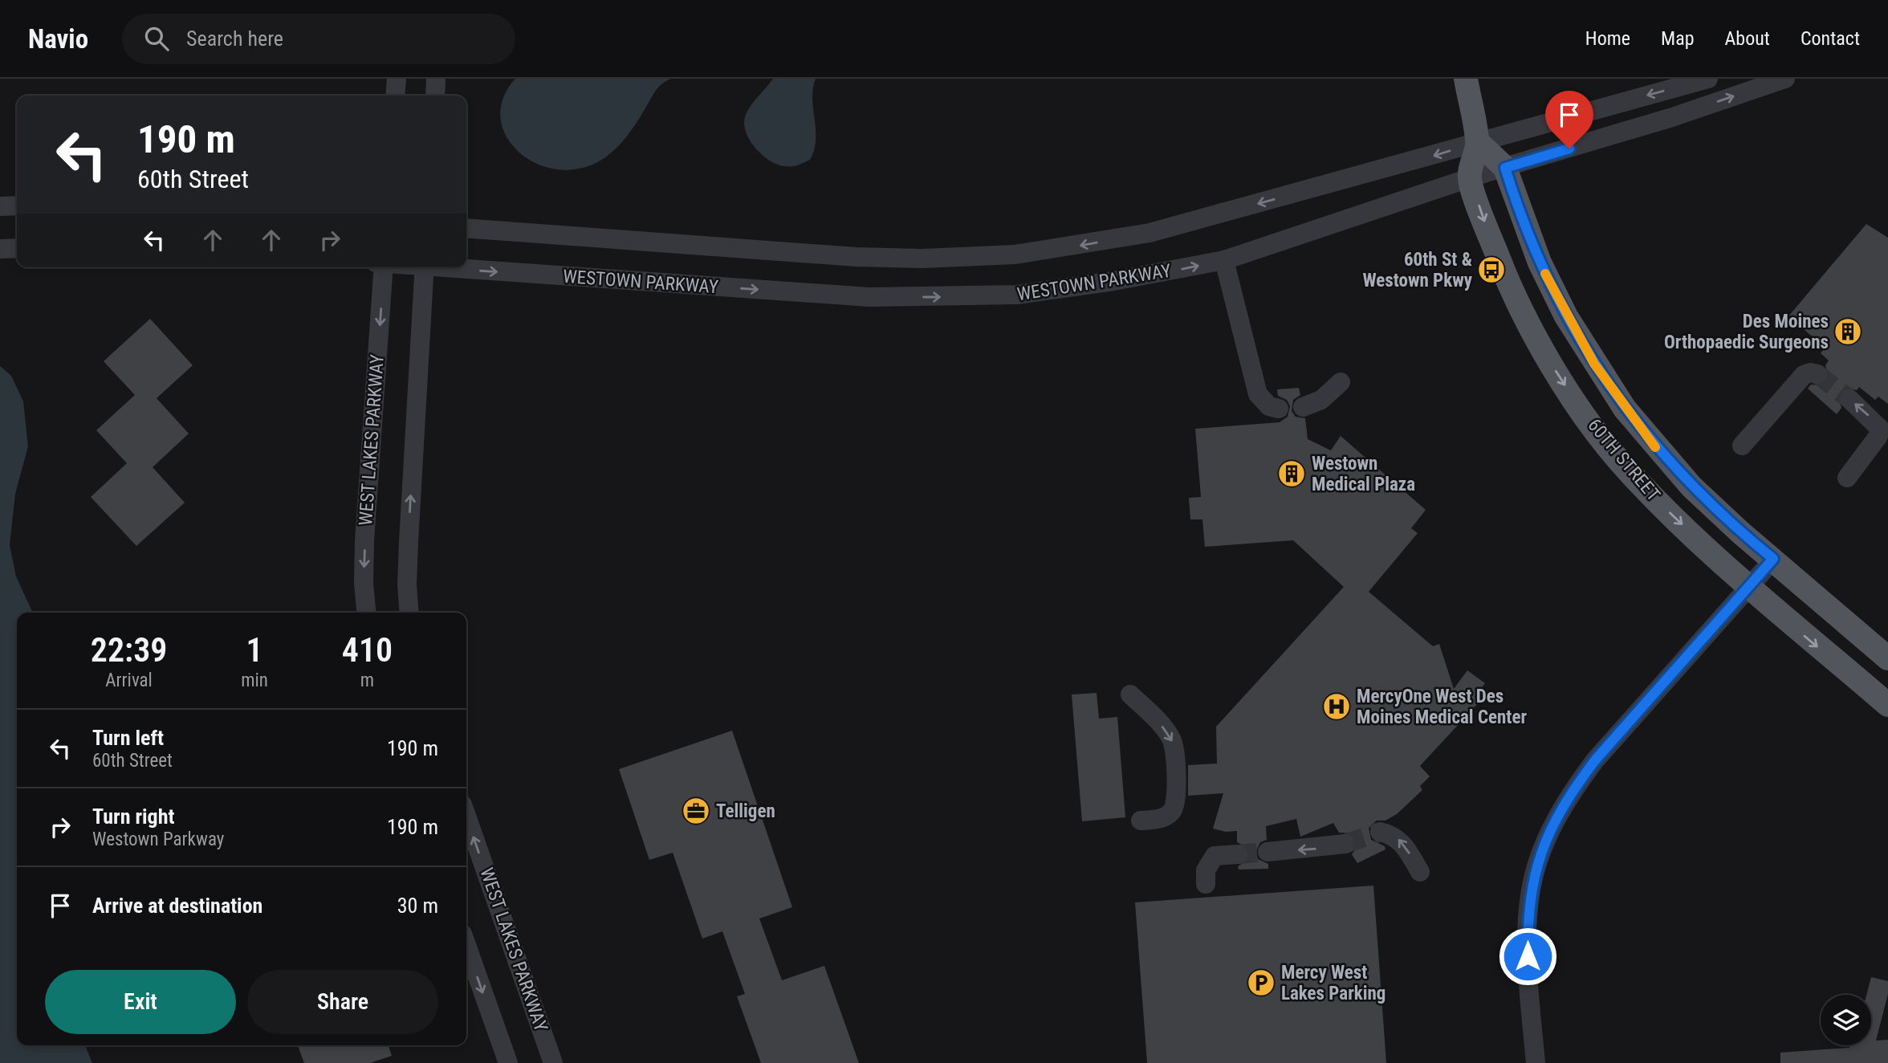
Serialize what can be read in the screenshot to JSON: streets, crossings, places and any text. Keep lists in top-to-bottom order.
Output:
{
  "streets": {
    "main road": ["60TH STREET"],
    "street": ["WESTOWN PARKWAY", "WEST LAKES PARKWAY"]
  },
  "crossings": [
    ["WESTOWN PARKWAY", "60TH STREET"]
  ],
  "places": {
    "bus stop": ["60th St & Westown Pkwy"],
    "building": ["Des Moines Orthopaedic Surgeons", "Westown Medical Plaza"],
    "hospital": ["MercyOne West Des Moines Medical Center"],
    "office": ["Telligen"],
    "parking": ["Mercy West Lakes Parking"]
  },
  "page": {
    "header": "Navio",
    "search": "Search here",
    "nav": [
      "Home",
      "Map",
      "About",
      "Contact"
    ],
    "turn": ["190 m", "60th Street"],
    "eta": [
      "22:39",
      "Arrival",
      "1",
      "min",
      "410",
      "m"
    ],
    "list": [
      {
        "name": "Turn left",
        "note": "60th Street",
        "value": "190 m"
      },
      {
        "name": "Turn right",
        "note": "Westown Parkway",
        "value": "190 m"
      },
      {
        "name": "Arrive at destination",
        "value": "30 m"
      }
    ],
    "buttons": ["Exit", "Share"]
  }
}
